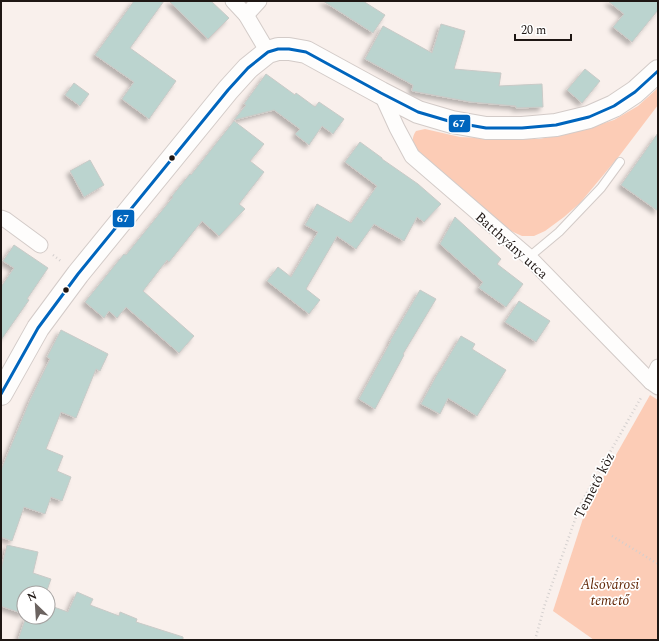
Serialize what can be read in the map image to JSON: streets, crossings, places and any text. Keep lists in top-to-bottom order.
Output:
{
  "streets": {
    "street": ["Batthyány utca"],
    "path": ["Temető köz"]
  },
  "crossings": [
    ["Batthyány utca", "Temető köz"]
  ],
  "parks": ["Alsóvárosi temető"],
  "lines": ["transit line 67"],
  "scale_bar": "20 m",
  "north": "top left"
}
